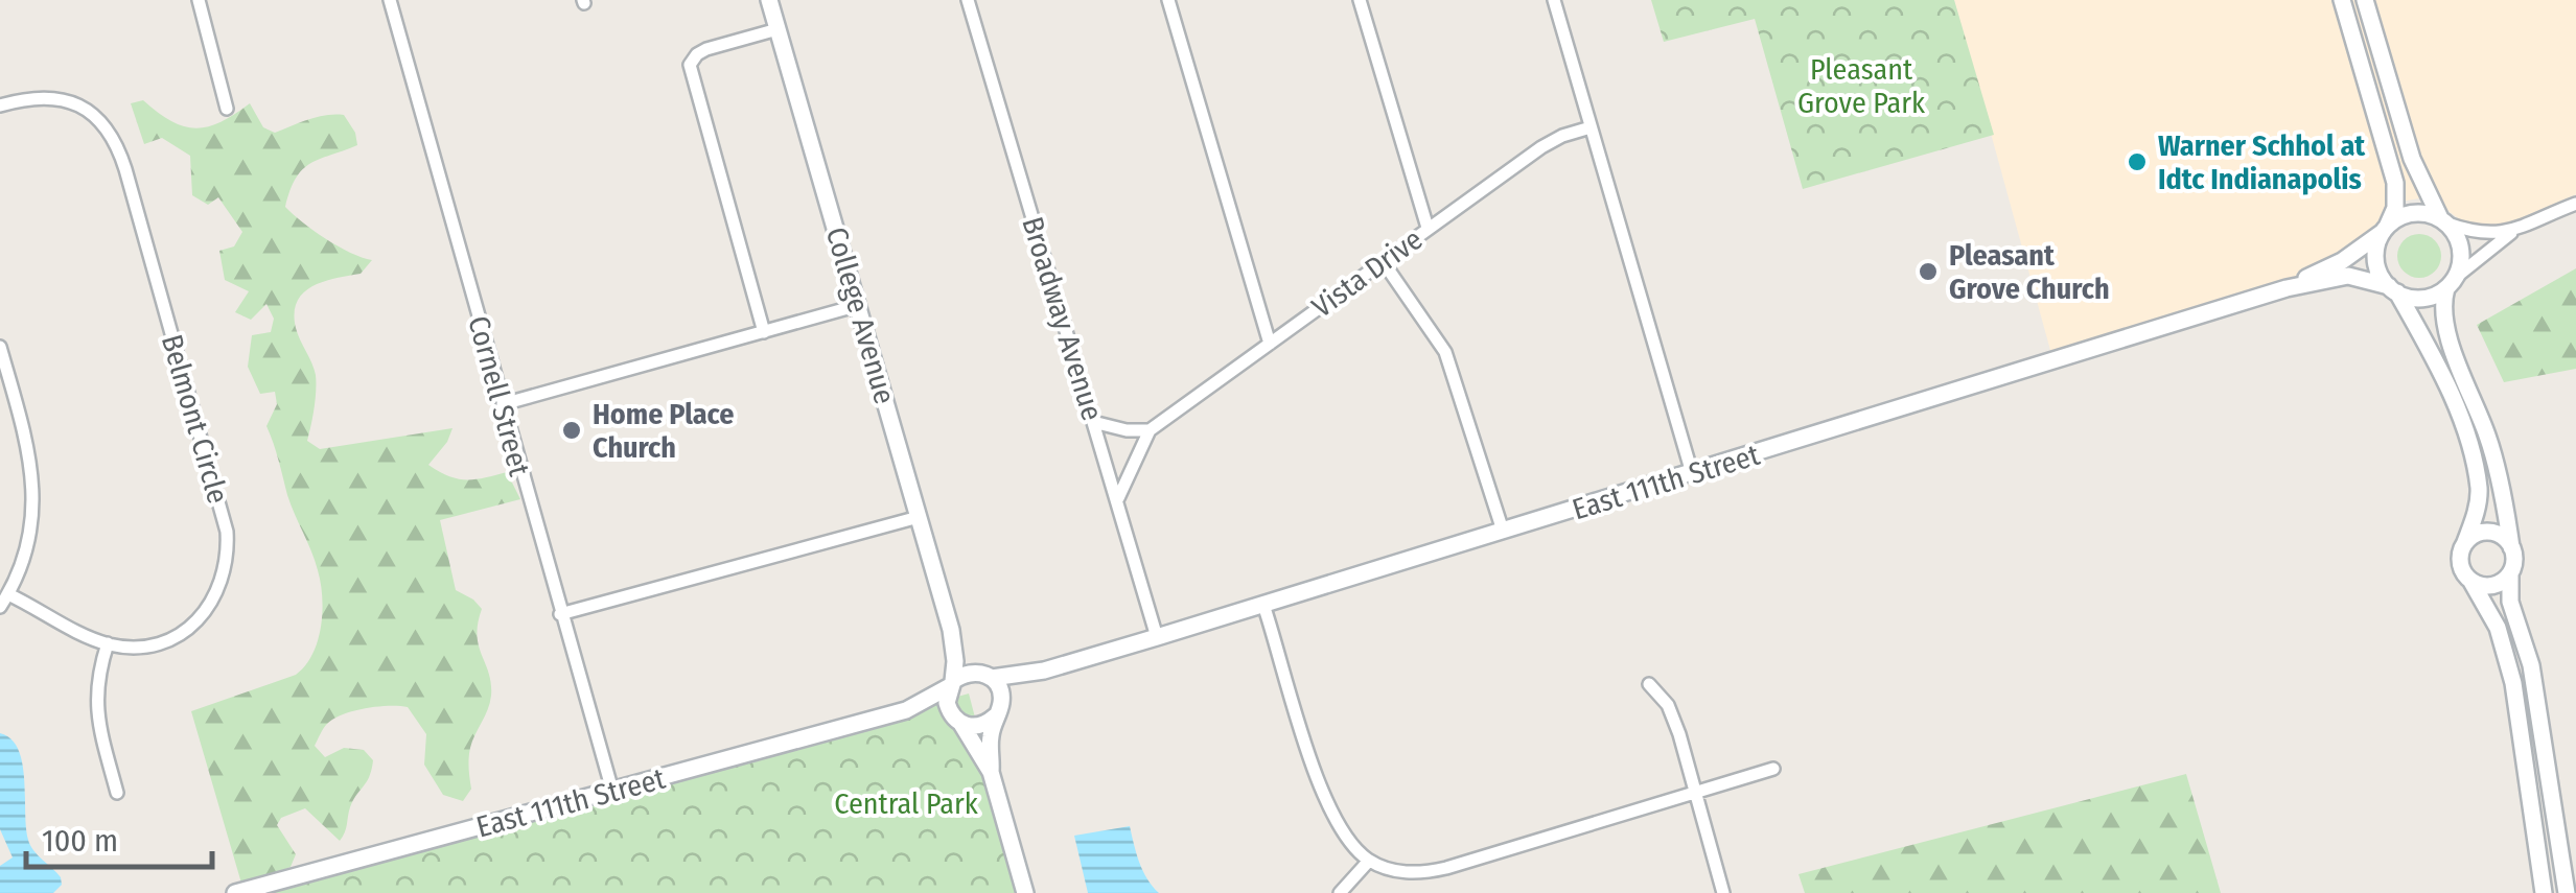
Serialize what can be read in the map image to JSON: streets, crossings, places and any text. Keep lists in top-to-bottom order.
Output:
{
  "streets": {
    "main road": ["College Avenue", "East 111th Street"],
    "street": [
      "Vista Drive",
      "Broadway Avenue",
      "Cornell Street",
      "Belmont Circle"
    ]
  },
  "crossings": [
    ["Vista Drive", "Broadway Avenue"],
    ["College Avenue", "East 111th Street"],
    ["Broadway Avenue", "East 111th Street"],
    ["Cornell Street", "East 111th Street"]
  ],
  "parks": ["Pleasant Grove Park", "Central Park"],
  "places": ["Warner Schhol at Idtc Indianapolis", "Pleasant Grove Church", "Home Place Church"],
  "scale_bar": "100 m"
}
